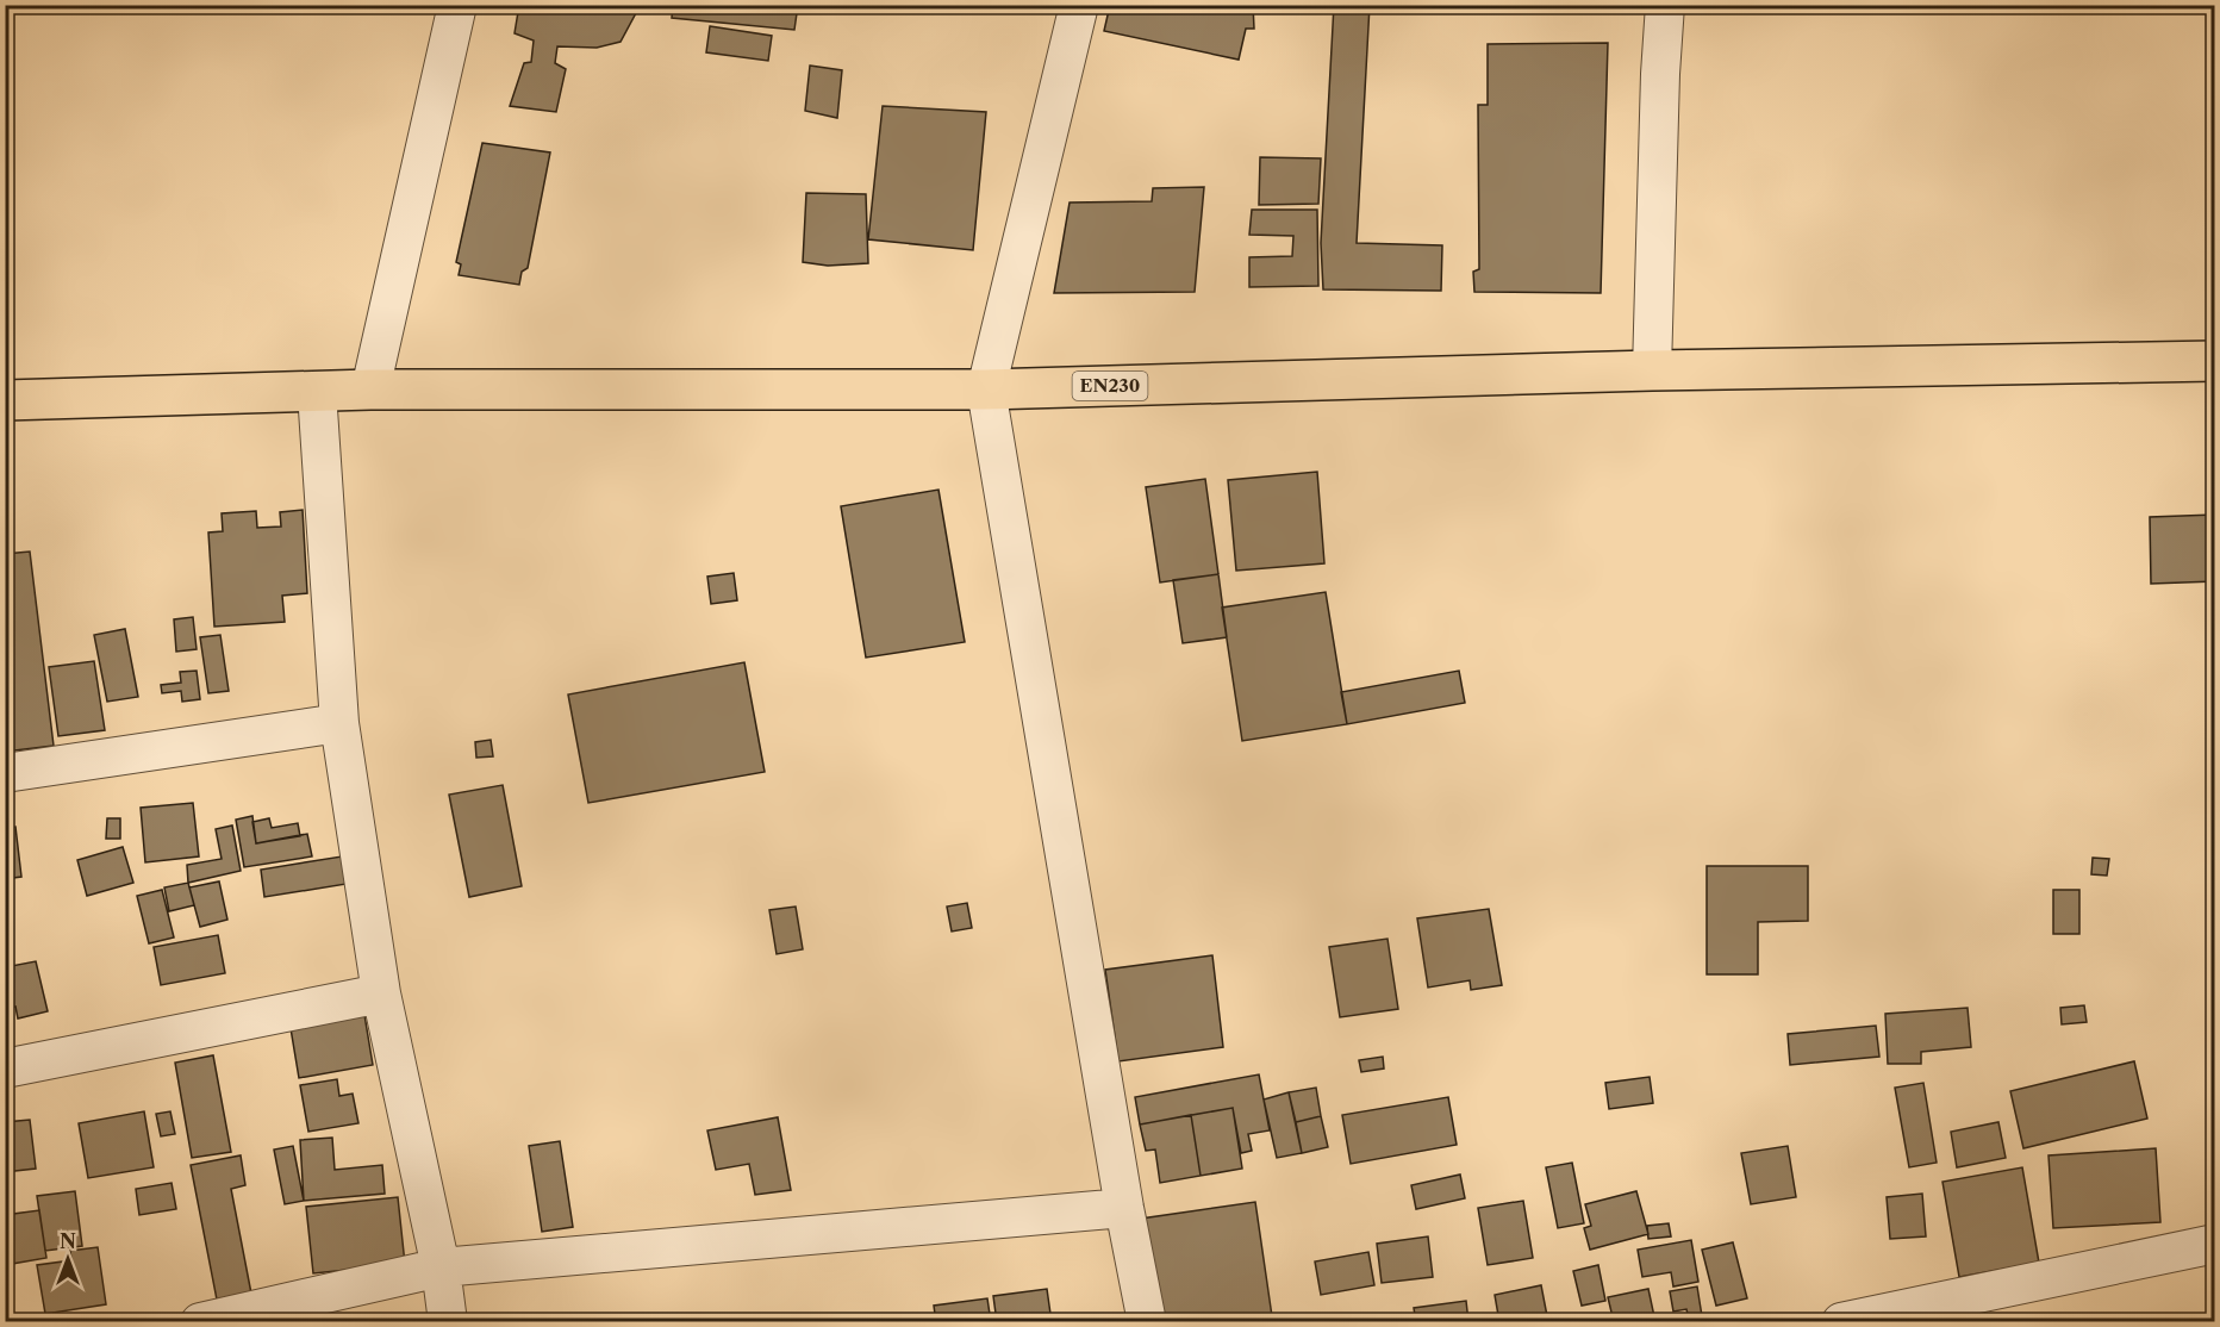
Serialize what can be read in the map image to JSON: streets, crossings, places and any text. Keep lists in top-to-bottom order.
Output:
{
  "streets": {
    "main road": ["EN230"]
  },
  "north": "top"
}
